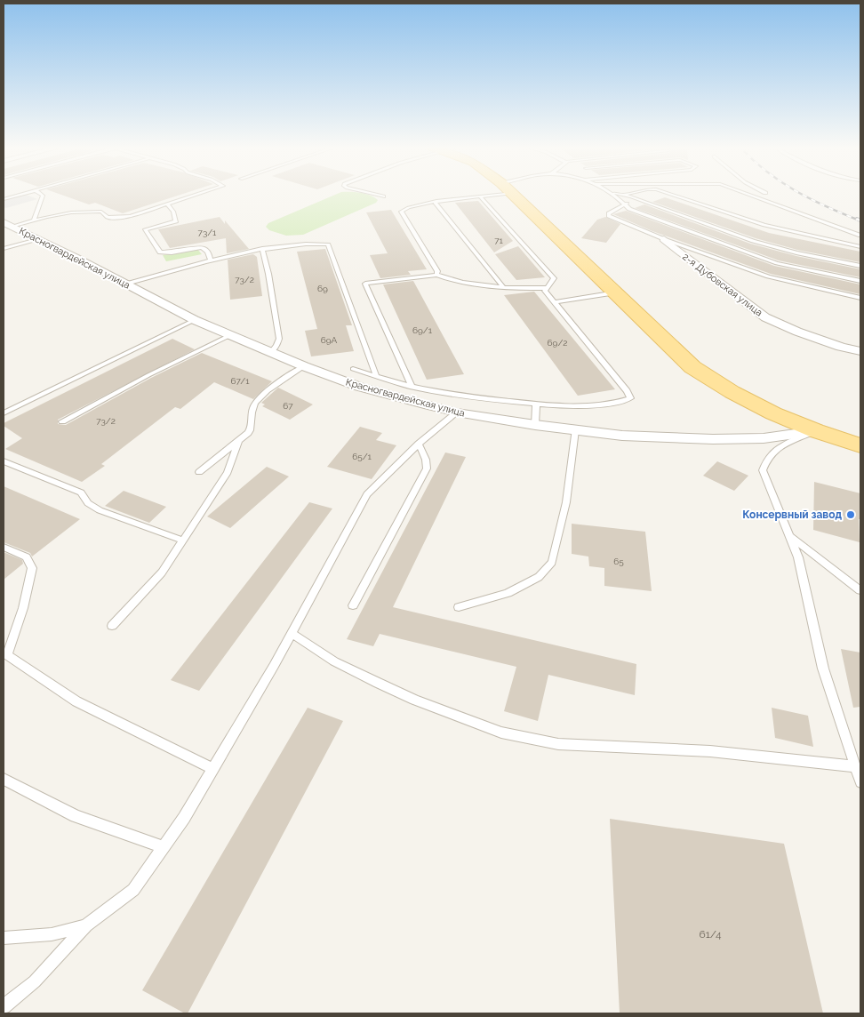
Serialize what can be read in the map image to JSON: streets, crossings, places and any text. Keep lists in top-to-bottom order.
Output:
{
  "streets": {
    "main road": ["Красногвардейская улица"],
    "street": ["2-я Дубовская улица"]
  },
  "places": ["Консервный завод"],
  "house_numbers": [
    "73/1",
    "71",
    "73/2",
    "69",
    "69/1",
    "69А",
    "69/2",
    "67/1",
    "67",
    "73/2",
    "65/1",
    "65",
    "61/4"
  ]
}
